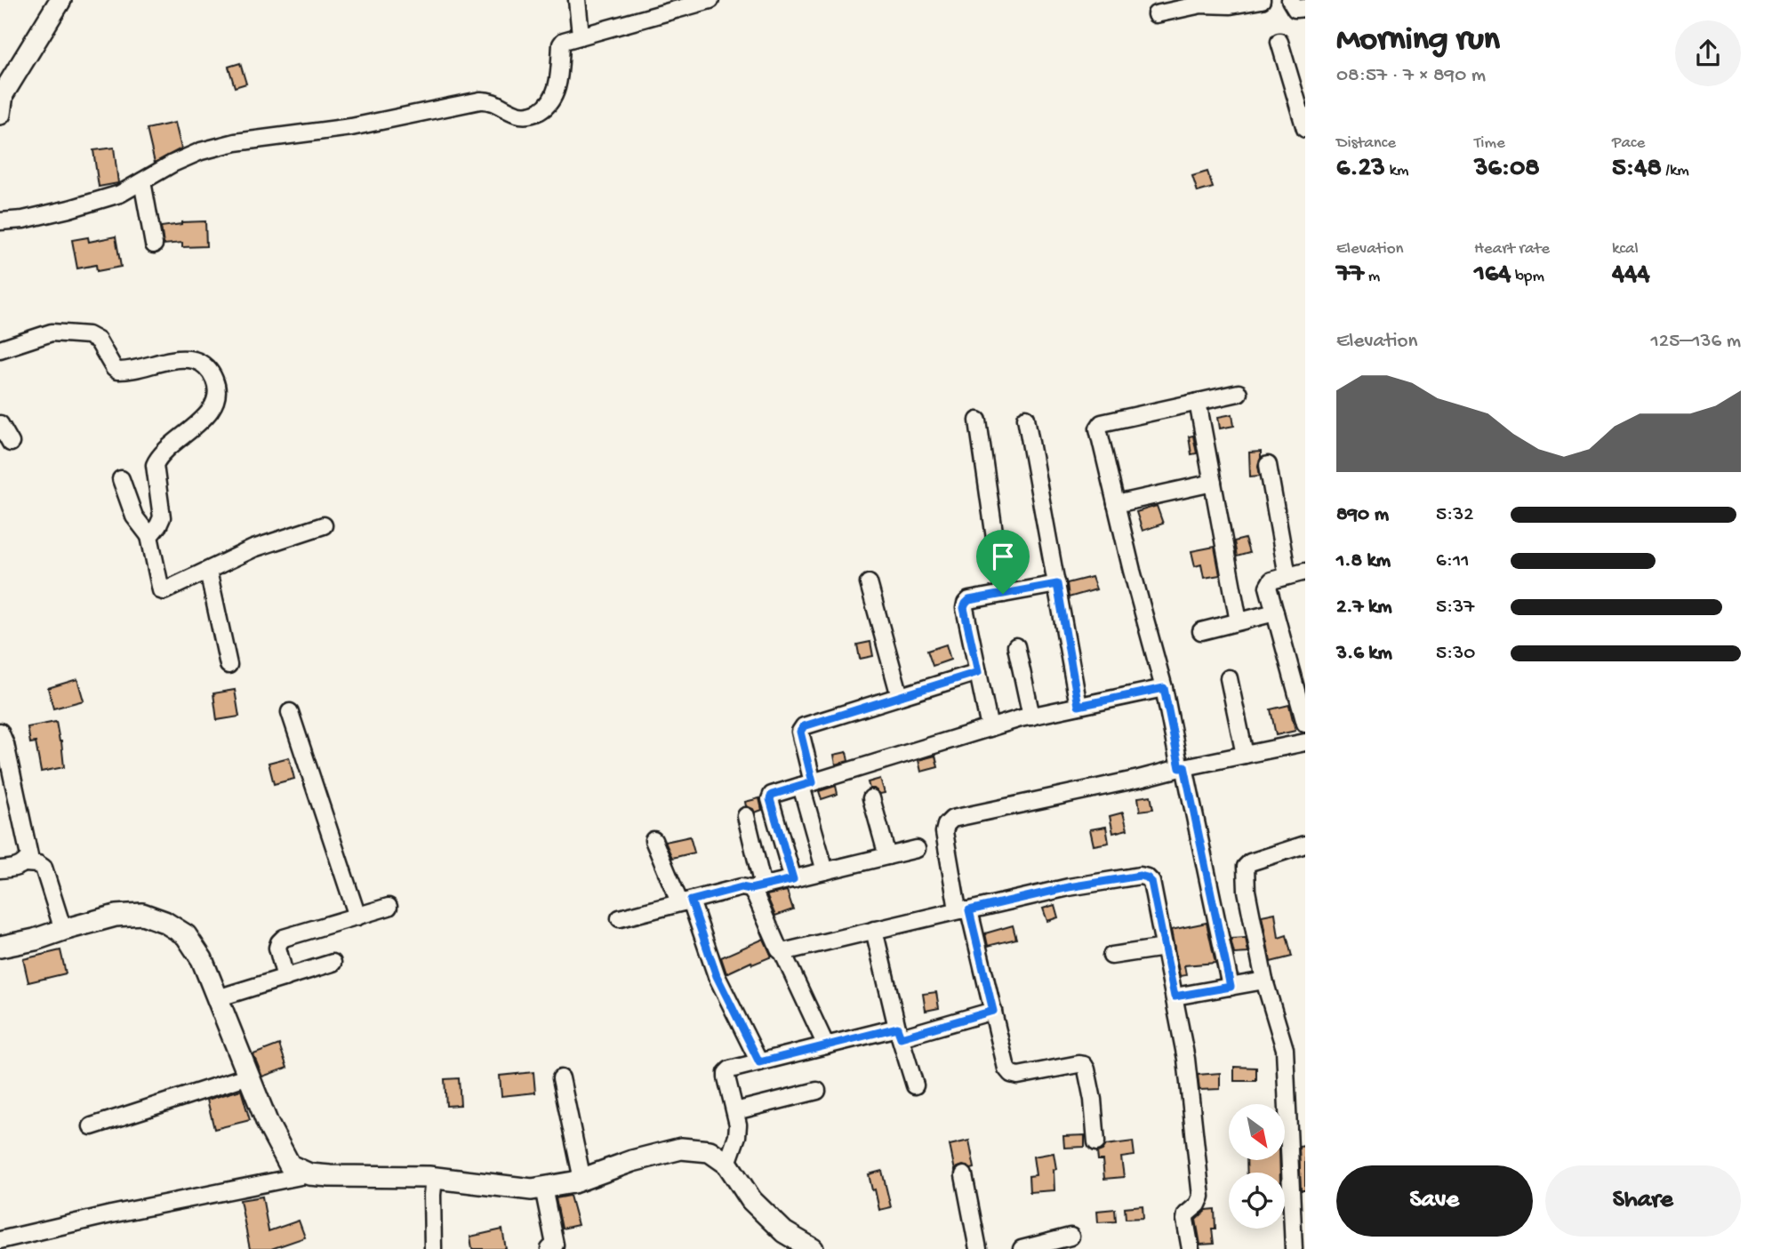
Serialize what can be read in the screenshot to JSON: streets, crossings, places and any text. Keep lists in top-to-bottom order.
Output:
{
  "north": "bottom right",
  "page": {
    "heading": ["Morning run", "08:57 · 7 × 890 m"],
    "stats": [
      ["Distance", "6.23 km"],
      ["Time", "36:08"],
      ["Pace", "5:48 /km"],
      ["Elevation", "77 m"],
      ["Heart rate", "164 bpm"],
      ["kcal", "444"]
    ],
    "chart": ["Elevation", "125–136 m"],
    "list": [
      {
        "name": "890 m",
        "note": "5:32"
      },
      {
        "name": "1.8 km",
        "note": "6:11"
      },
      {
        "name": "2.7 km",
        "note": "5:37"
      },
      {
        "name": "3.6 km",
        "note": "5:30"
      }
    ],
    "buttons": ["Save", "Share"]
  }
}
